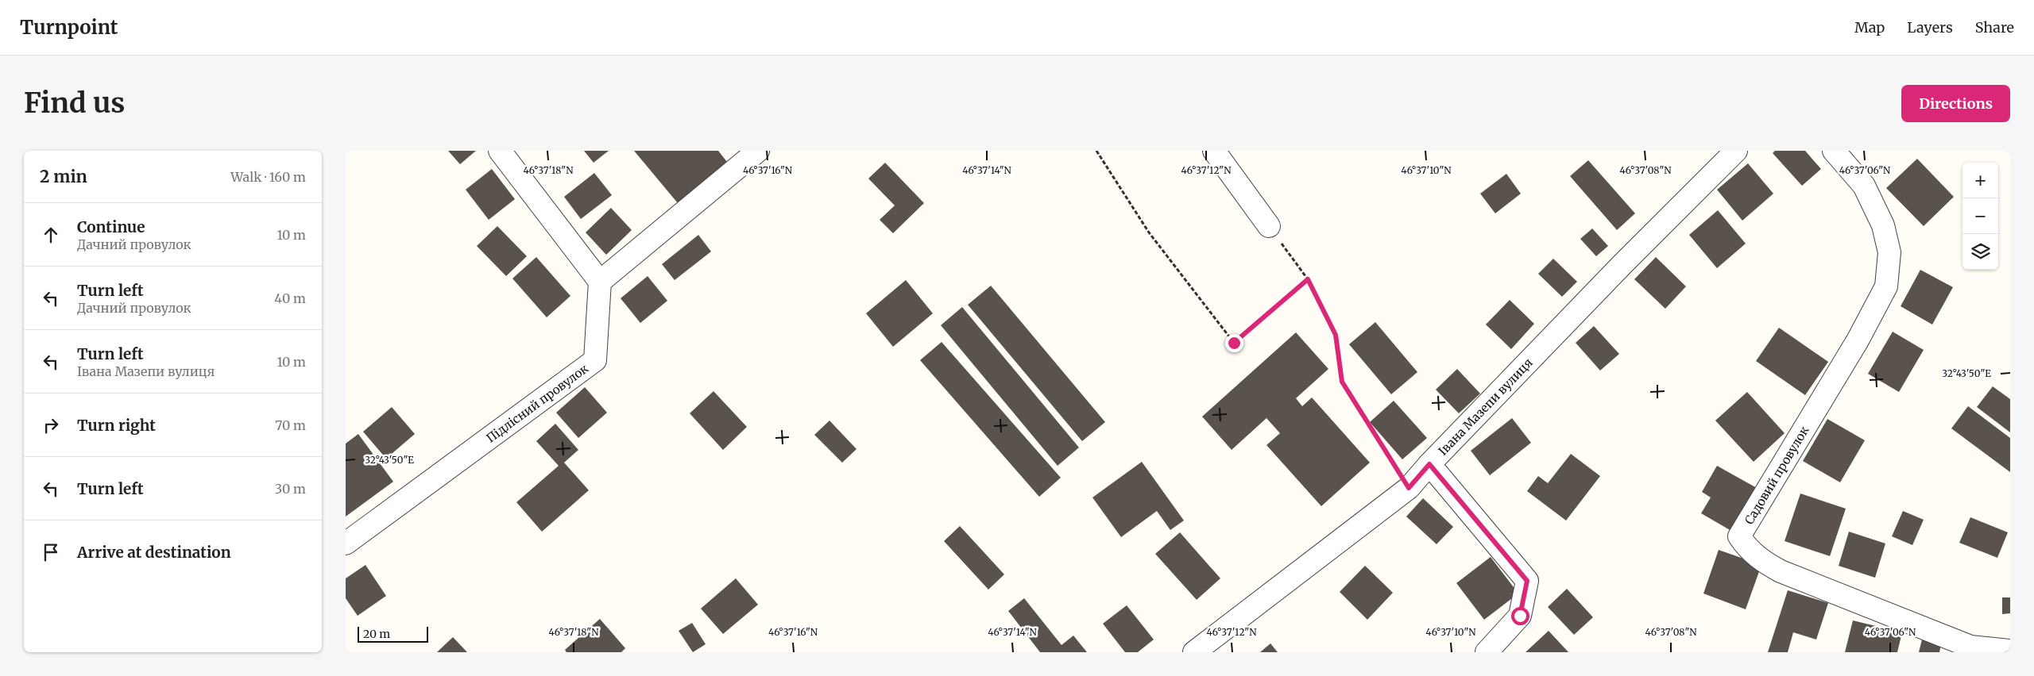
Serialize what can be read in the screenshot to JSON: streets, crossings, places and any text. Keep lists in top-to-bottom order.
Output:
{
  "streets": {
    "street": ["Підлісний провулок", "Івана Мазепи вулиця", "Садовий провулок"]
  },
  "scale_bar": "20 m",
  "page": {
    "header": "Turnpoint",
    "nav": ["Map", "Layers", "Share"],
    "buttons": "Directions",
    "title": "Find us",
    "heading": ["2 min", "Walk · 160 m"],
    "map_buttons": ["+", "−"],
    "list": [
      ["Continue", "Дачний провулок", "10 m"],
      ["Turn left", "Дачний провулок", "40 m"],
      ["Turn left", "Івана Мазепи вулиця", "10 m"],
      ["Turn right", "70 m"],
      ["Turn left", "30 m"],
      "Arrive at destination"
    ],
    "scale": "20 m"
  },
  "coordinates": [
    "46°37'18\"N",
    "46°37'16\"N",
    "46°37'14\"N",
    "46°37'12\"N",
    "46°37'10\"N",
    "46°37'08\"N",
    "46°37'06\"N",
    "32°43'50\"E"
  ]
}
